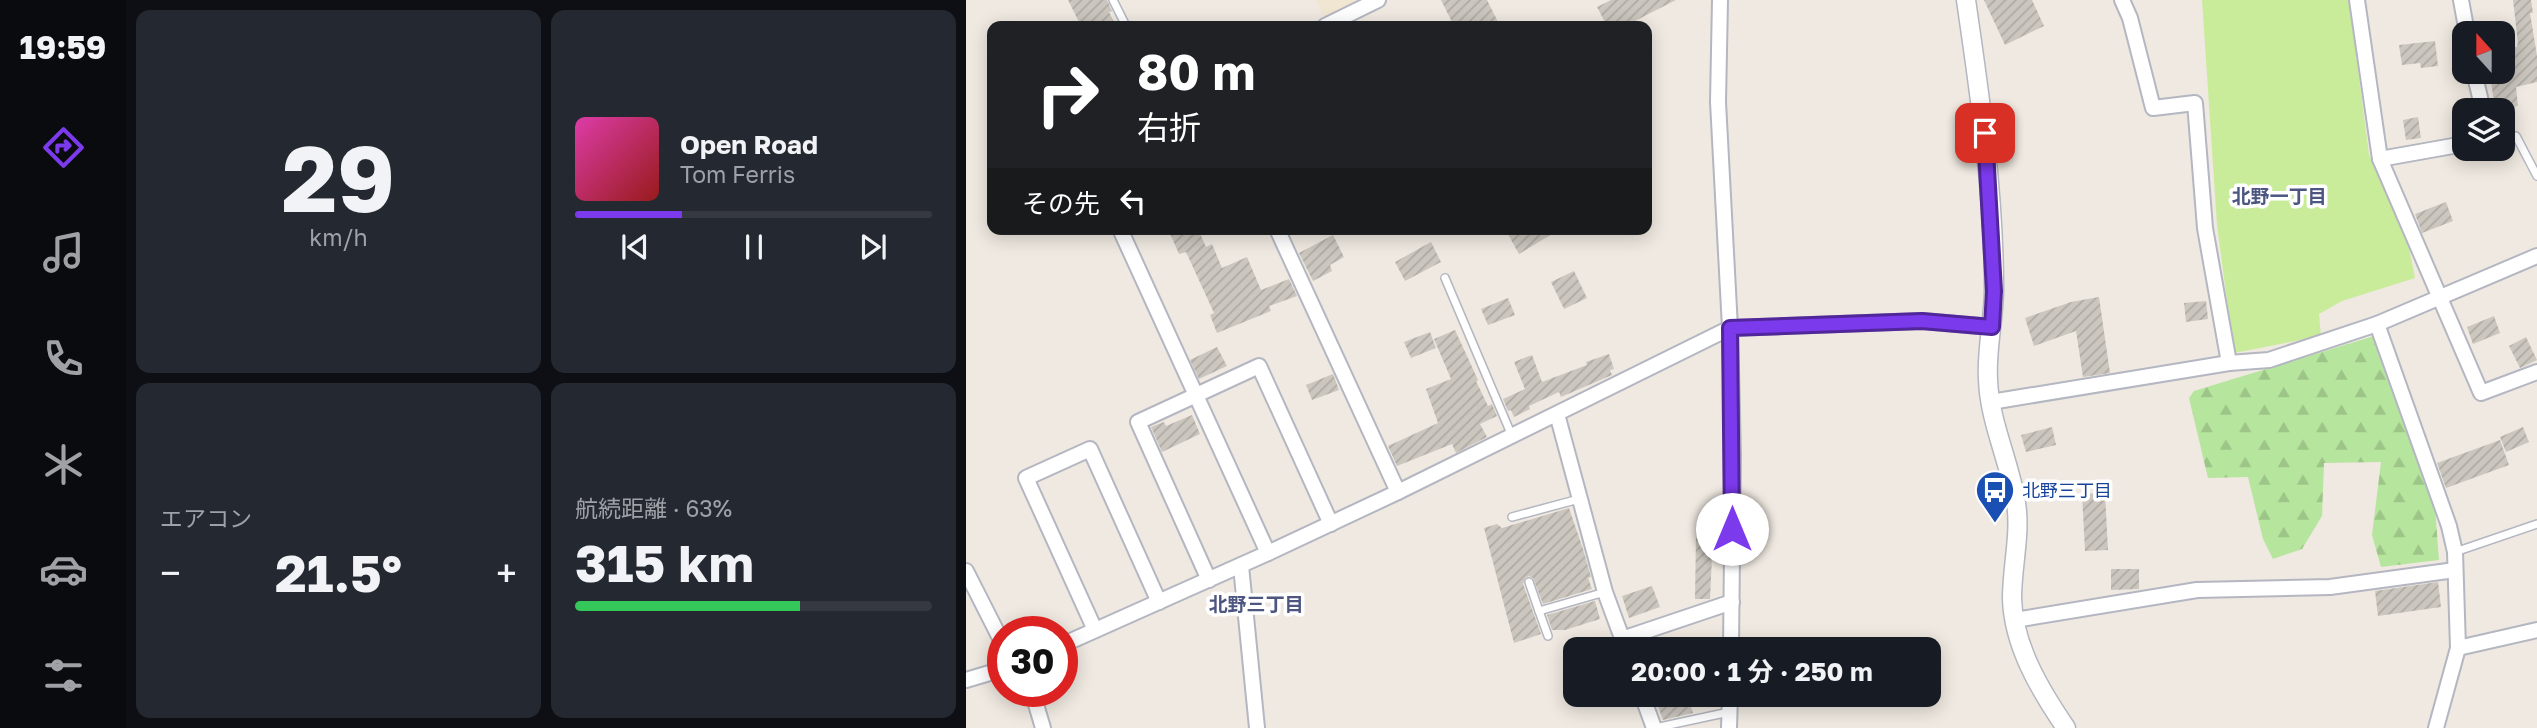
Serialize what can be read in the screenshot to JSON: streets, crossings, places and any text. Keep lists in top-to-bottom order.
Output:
{
  "districts": ["北野一丁目", "北野三丁目"],
  "places": {
    "bus stop": ["北野三丁目"]
  },
  "north": "top",
  "page": {
    "tabs": "19:59",
    "tile": [
      ["29", "km/h"],
      "エアコン",
      ["航続距離 · 63%", "315 km"]
    ],
    "turn": ["80 m", "右折"],
    "song": ["Open Road", "Tom Ferris"],
    "then": "その先",
    "heat": ["−", "21.5°", "+"],
    "limit": "30",
    "trip": "20:00 · 1 分 · 250 m"
  }
}
